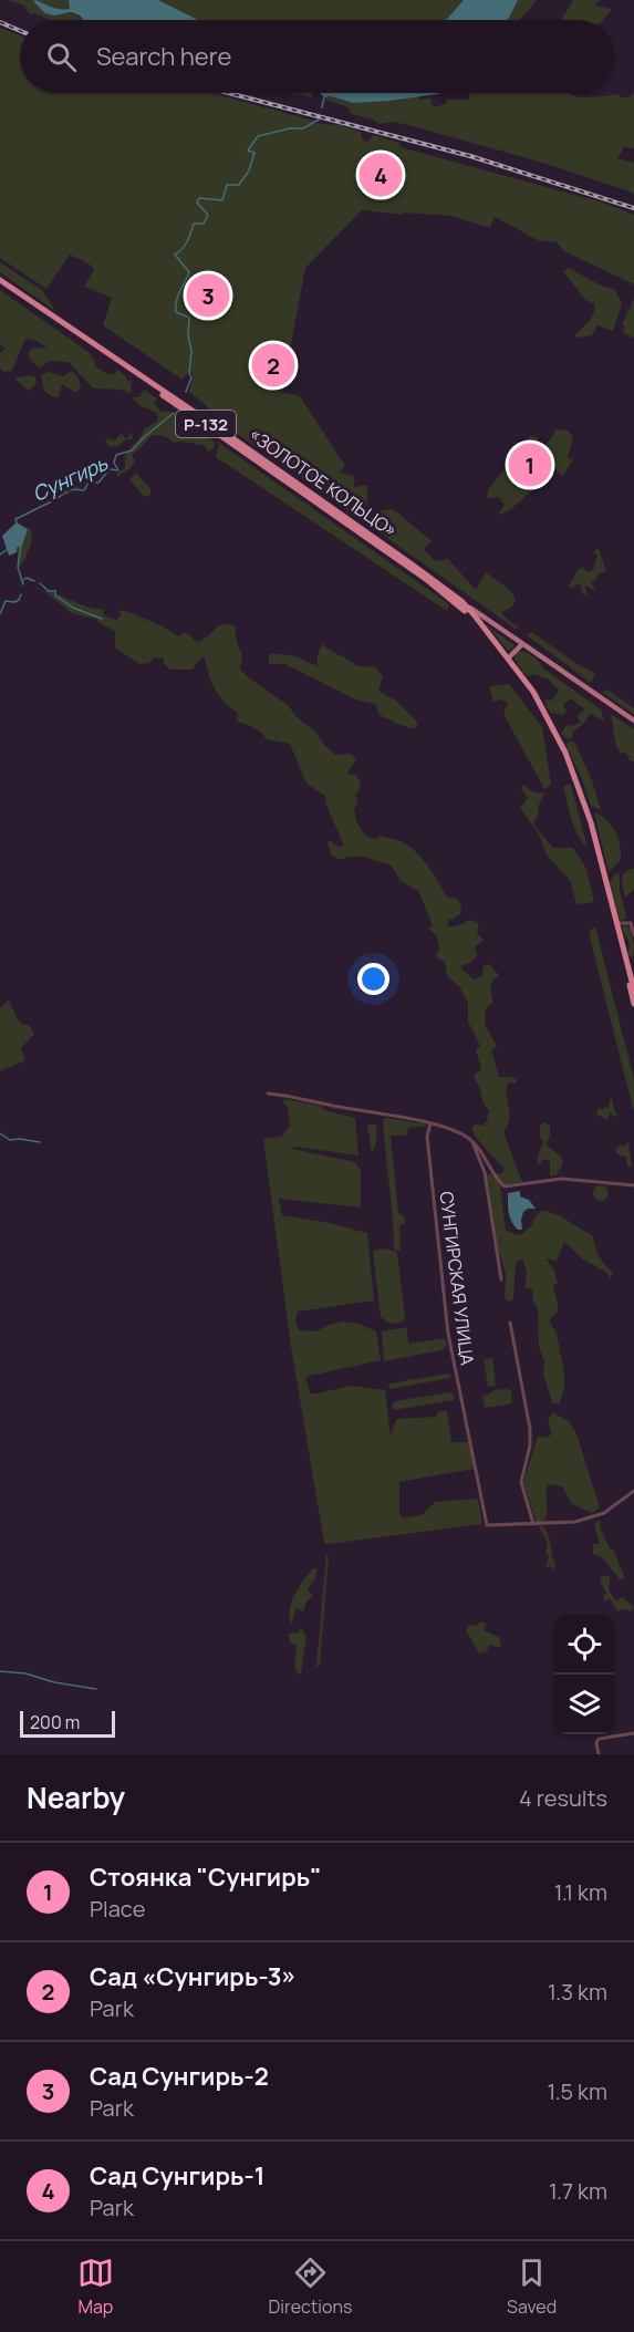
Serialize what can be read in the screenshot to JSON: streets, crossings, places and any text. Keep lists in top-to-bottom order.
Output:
{
  "streets": {
    "highway": ["Р-132", "«ЗОЛОТОЕ КОЛЬЦО»"],
    "street": ["СУНГИРСКАЯ УЛИЦА"]
  },
  "crossings": [
    ["Р-132", "«ЗОЛОТОЕ КОЛЬЦО»"]
  ],
  "water": ["Сунгирь"],
  "scale_bar": "200 m",
  "page": {
    "search": "Search here",
    "pins": [
      "4",
      "3",
      "2",
      "1"
    ],
    "scale": "200 m",
    "heading": ["Nearby", "4 results"],
    "list": [
      {
        "mark": "1",
        "name": "Стоянка \"Сунгирь\"",
        "note": "Place",
        "value": "1.1 km"
      },
      {
        "mark": "2",
        "name": "Сад «Сунгирь-3»",
        "note": "Park",
        "value": "1.3 km"
      },
      {
        "mark": "3",
        "name": "Сад Сунгирь-2",
        "note": "Park",
        "value": "1.5 km"
      },
      {
        "mark": "4",
        "name": "Сад Сунгирь-1",
        "note": "Park",
        "value": "1.7 km"
      }
    ],
    "nav": ["Map", "Directions", "Saved"]
  }
}
